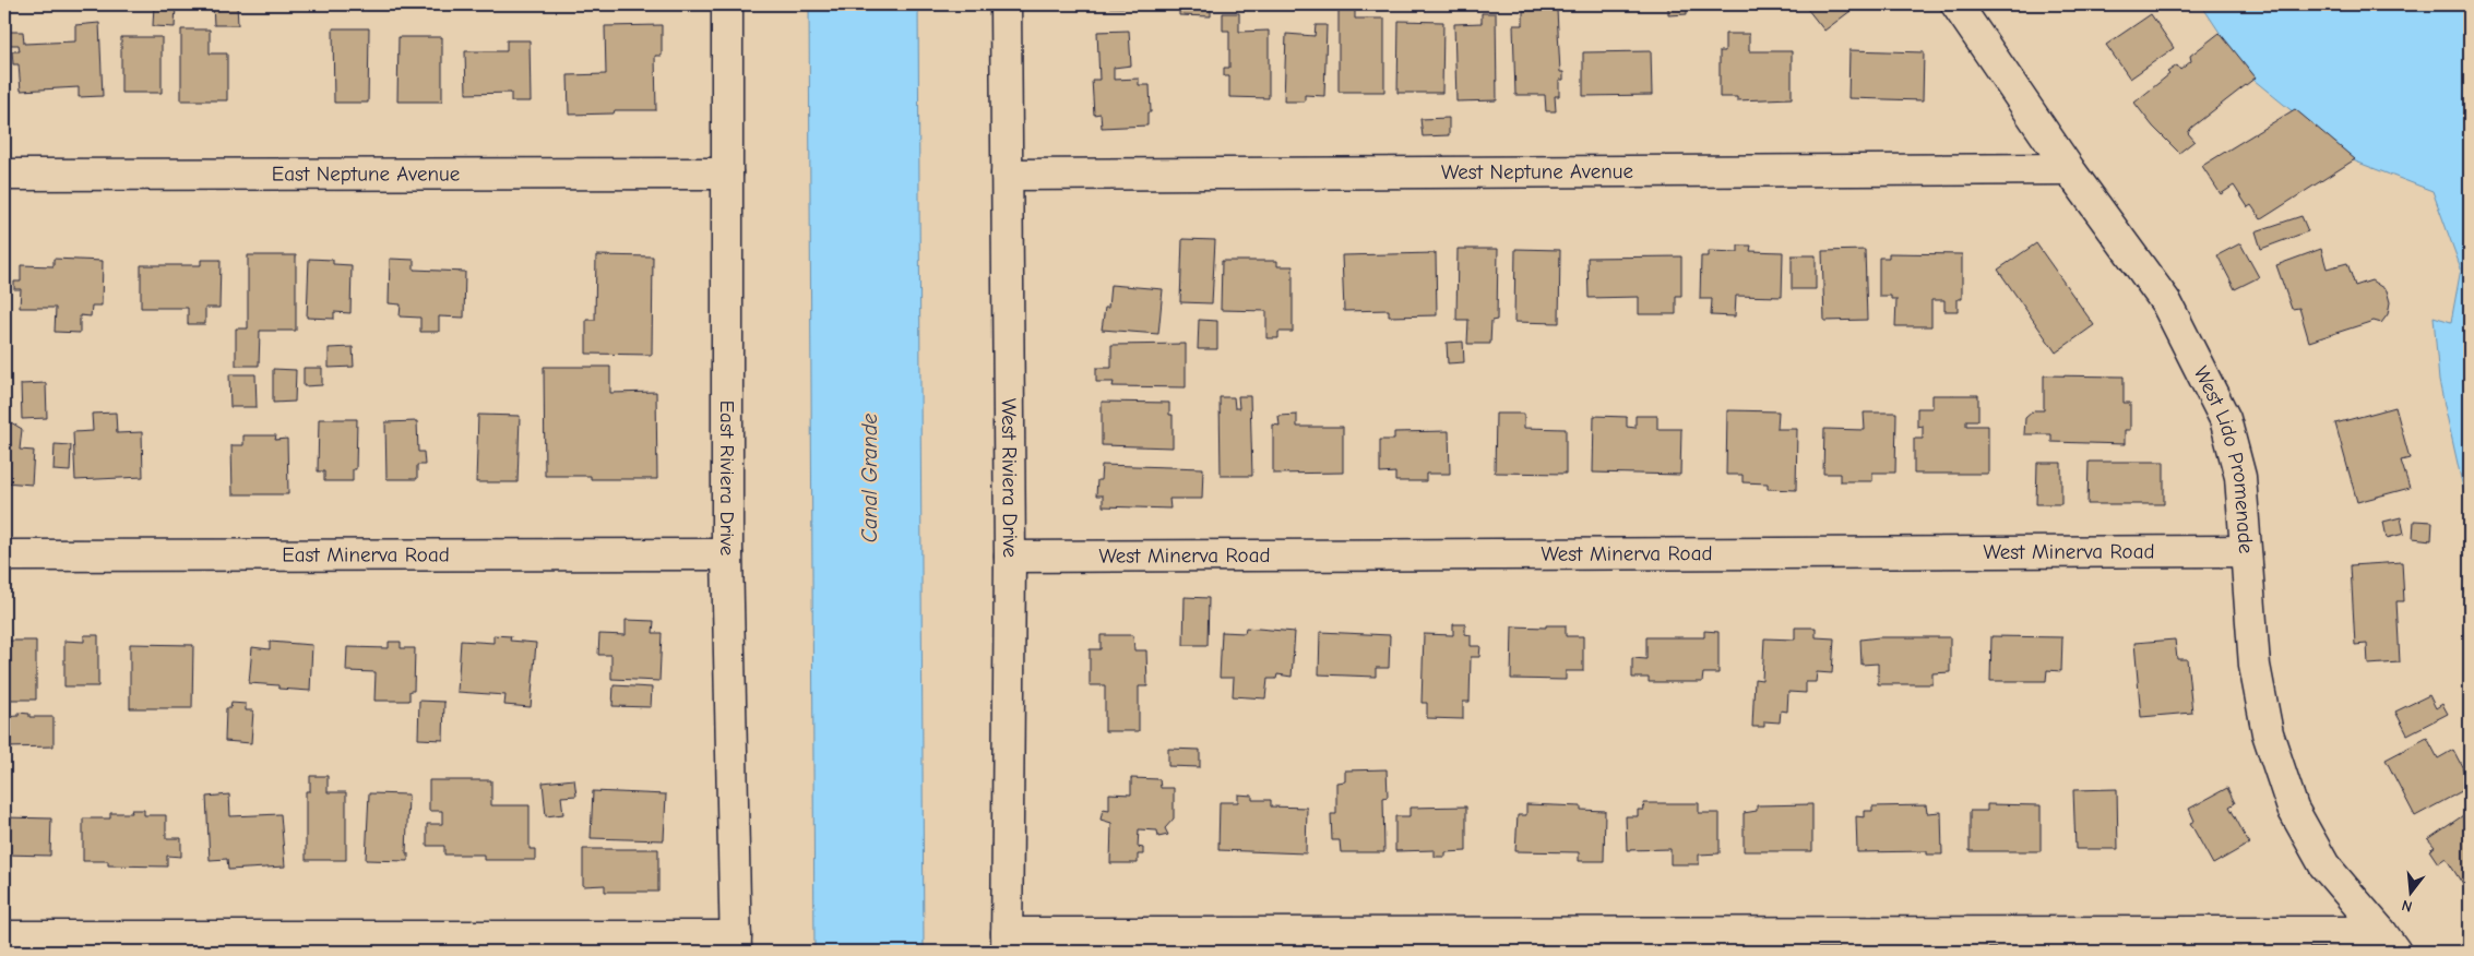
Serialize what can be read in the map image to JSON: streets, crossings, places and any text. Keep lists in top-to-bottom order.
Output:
{
  "streets": {
    "street": [
      "West Neptune Avenue",
      "East Neptune Avenue",
      "West Lido Promenade",
      "East Riviera Drive",
      "West Riviera Drive",
      "West Minerva Road",
      "East Minerva Road"
    ]
  },
  "crossings": [
    ["West Neptune Avenue", "West Lido Promenade"],
    ["West Neptune Avenue", "West Riviera Drive"],
    ["East Neptune Avenue", "East Riviera Drive"],
    ["West Lido Promenade", "West Minerva Road"],
    ["East Riviera Drive", "East Minerva Road"],
    ["West Riviera Drive", "West Minerva Road"]
  ],
  "water": ["Canal Grande"],
  "north": "bottom"
}
